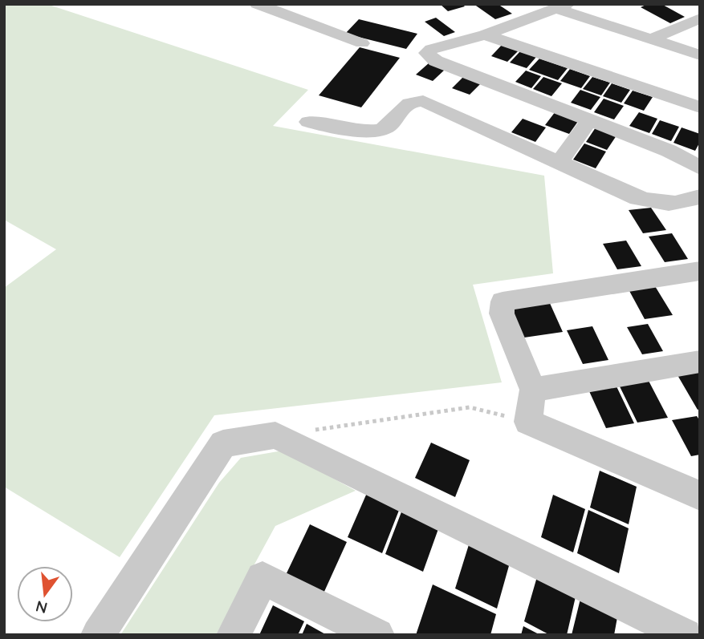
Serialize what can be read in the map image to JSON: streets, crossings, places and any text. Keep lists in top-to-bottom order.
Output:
{
  "north": "bottom"
}
